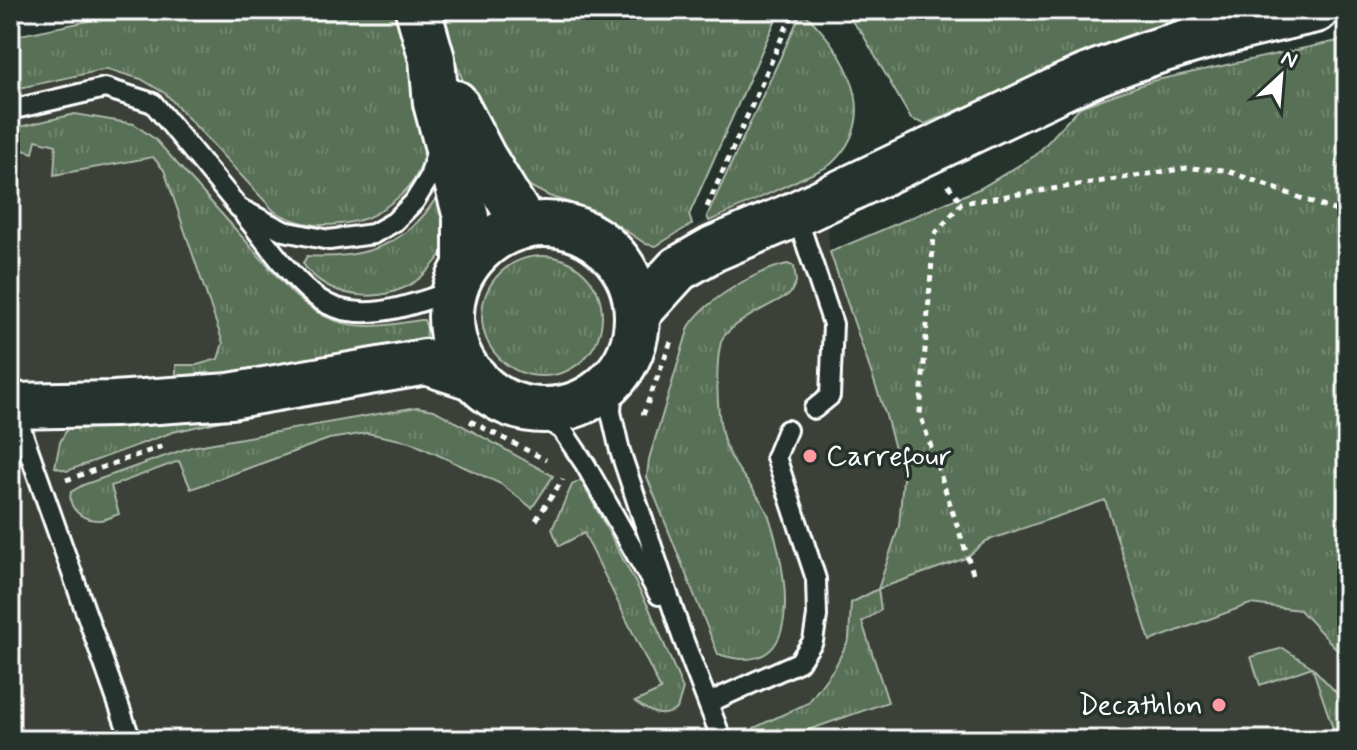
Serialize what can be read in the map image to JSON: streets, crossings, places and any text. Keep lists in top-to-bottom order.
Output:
{
  "places": ["Carrefour", "Decathlon"],
  "north": "top right"
}
